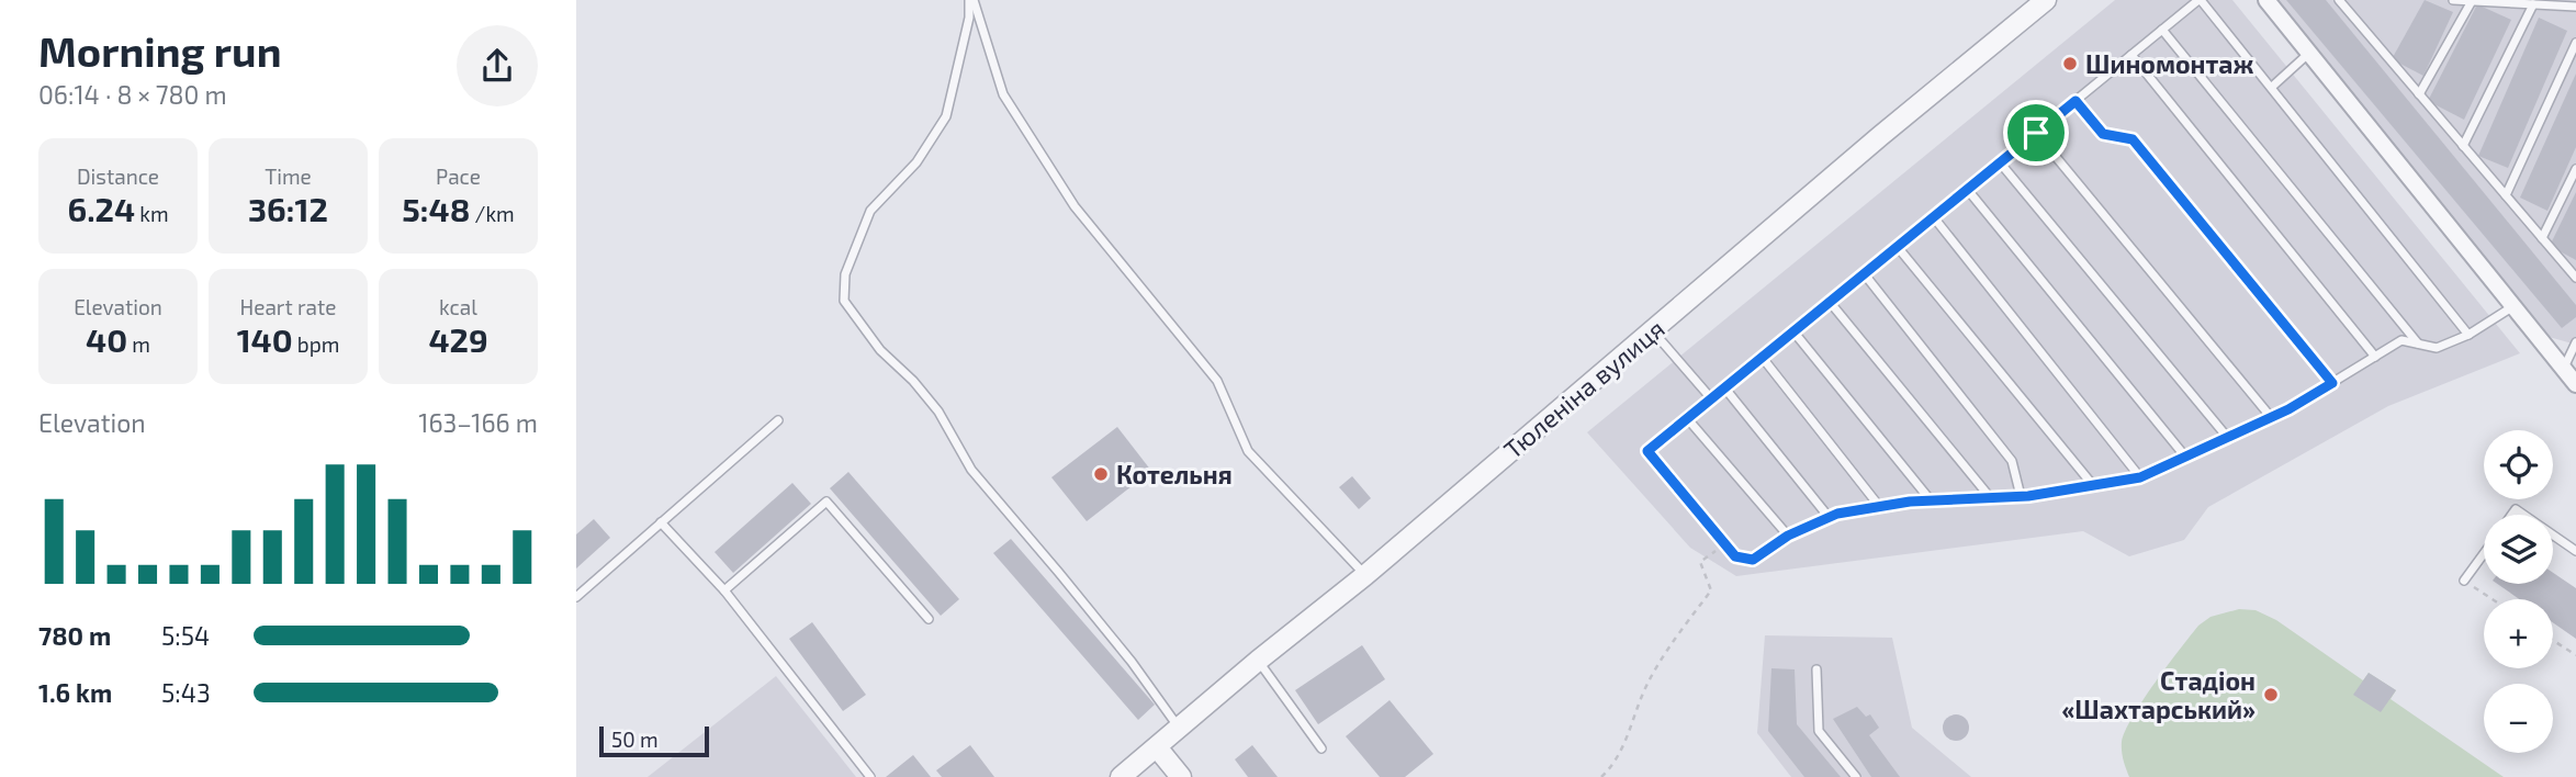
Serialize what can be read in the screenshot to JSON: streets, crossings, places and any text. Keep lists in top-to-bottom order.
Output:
{
  "streets": {
    "street": ["Тюленіна вулиця"]
  },
  "places": ["Шиномонтаж", "Котельня", "Стадіон «Шахтарський»"],
  "scale_bar": "50 m",
  "page": {
    "heading": ["Morning run", "06:14 · 8 × 780 m"],
    "stats": [
      ["Distance", "6.24 km"],
      ["Time", "36:12"],
      ["Pace", "5:48 /km"],
      ["Elevation", "40 m"],
      ["Heart rate", "140 bpm"],
      ["kcal", "429"]
    ],
    "chart": ["Elevation", "163–166 m"],
    "map_buttons": ["+", "−"],
    "list": [
      {
        "name": "780 m",
        "note": "5:54"
      },
      {
        "name": "1.6 km",
        "note": "5:43"
      }
    ],
    "scale": "50 m"
  }
}
